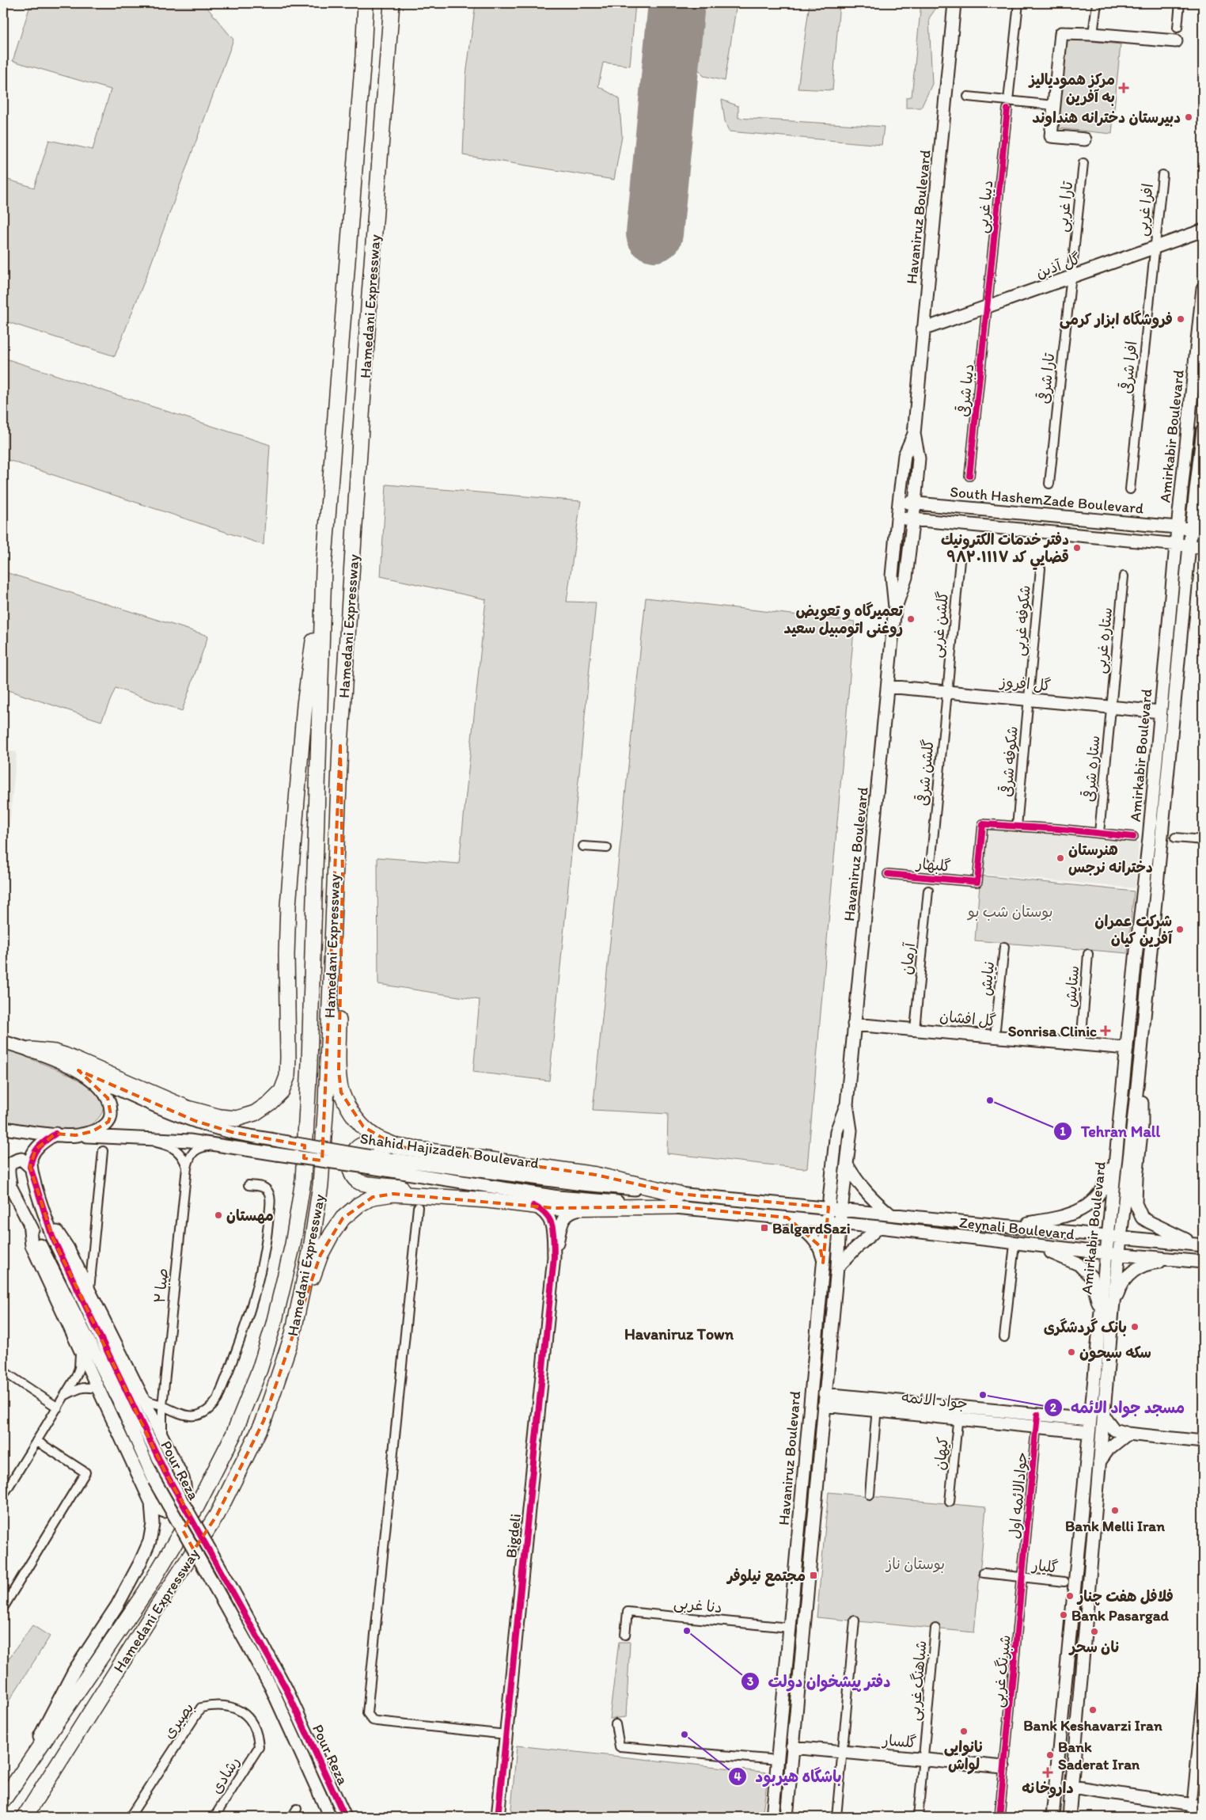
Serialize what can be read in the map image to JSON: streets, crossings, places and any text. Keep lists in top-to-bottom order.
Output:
{
  "streets": {
    "highway": ["Hamedani Expressway"],
    "main road": [
      "Havaniruz Boulevard",
      "گل آذین",
      "Amirkabir Boulevard",
      "South HashemZade Boulevard",
      "گل افروز",
      "گل افشان",
      "Shahid Hajizadeh Boulevard",
      "Zeynali Boulevard",
      "جواد الائمه",
      "Pour Reza",
      "Bigdeli",
      "گلسار"
    ],
    "street": [
      "دیبا غربی",
      "تارا غربی",
      "افرا غربی",
      "افرا شرقی",
      "تارا شرقی",
      "دیبا شرقی",
      "شکوفه غربی",
      "گلشن غربی",
      "ستاره غربی",
      "شکوفه شرقی",
      "ستاره شرقی",
      "گلشن شرقی",
      "گلبهار",
      "آرمان",
      "نیایش",
      "ستایش",
      "صبا ۲",
      "کیهان",
      "جوادالائمه اول",
      "گلیار",
      "دنا غربی",
      "شبرنگ غربی",
      "شباهنگ غربی",
      "بصیری",
      "رشادی"
    ]
  },
  "crossings": [
    ["دیبا غربی", "گل آذین"],
    ["دیبا غربی", "دیبا شرقی"],
    ["تارا غربی", "گل آذین"],
    ["تارا غربی", "تارا شرقی"],
    ["افرا غربی", "گل آذین"],
    ["افرا غربی", "افرا شرقی"],
    ["Havaniruz Boulevard", "گل آذین"],
    ["Havaniruz Boulevard", "South HashemZade Boulevard"],
    ["Havaniruz Boulevard", "گل افروز"],
    ["Havaniruz Boulevard", "گل افشان"],
    ["Havaniruz Boulevard", "Shahid Hajizadeh Boulevard"],
    ["Havaniruz Boulevard", "Zeynali Boulevard"],
    ["Havaniruz Boulevard", "جواد الائمه"],
    ["Havaniruz Boulevard", "دنا غربی"],
    ["Havaniruz Boulevard", "گلسار"],
    ["گل آذین", "افرا شرقی"],
    ["گل آذین", "تارا شرقی"],
    ["گل آذین", "دیبا شرقی"],
    ["Amirkabir Boulevard", "South HashemZade Boulevard"],
    ["Amirkabir Boulevard", "گل افروز"],
    ["Amirkabir Boulevard", "گل افشان"],
    ["Amirkabir Boulevard", "Zeynali Boulevard"],
    ["Amirkabir Boulevard", "جواد الائمه"],
    ["شکوفه غربی", "گل افروز"],
    ["شکوفه غربی", "شکوفه شرقی"],
    ["گلشن غربی", "گل افروز"],
    ["گلشن غربی", "گلشن شرقی"],
    ["ستاره غربی", "گل افروز"],
    ["ستاره غربی", "ستاره شرقی"],
    ["گل افروز", "شکوفه شرقی"],
    ["گل افروز", "ستاره شرقی"],
    ["گل افروز", "گلشن شرقی"],
    ["شکوفه شرقی", "گلبهار"],
    ["آرمان", "گل افشان"],
    ["نیایش", "گل افشان"],
    ["ستایش", "گل افشان"],
    ["Shahid Hajizadeh Boulevard", "Zeynali Boulevard"],
    ["Shahid Hajizadeh Boulevard", "صبا ۲"],
    ["جواد الائمه", "کیهان"],
    ["جواد الائمه", "جوادالائمه اول"],
    ["جوادالائمه اول", "گلیار"],
    ["جوادالائمه اول", "شبرنگ غربی"],
    ["گلیار", "شبرنگ غربی"],
    ["شبرنگ غربی", "گلسار"],
    ["شباهنگ غربی", "گلسار"],
    ["بصیری", "رشادی"]
  ],
  "districts": ["Havaniruz Town"],
  "parks": ["بوستان شب بو", "بوستان ناز"],
  "places": {
    "health": ["مرکز همودیالیز به آفرین", "Sonrisa Clinic", "داروخانه"],
    "other": [
      "دبیرستان دخترانه هنداوند",
      "فروشگاه ابزار کرمی",
      "دفتر خدمات الكترونيك قضايي كد ٩٨٣٠١١١٧",
      "تعمیرگاه و تعویض روغنی اتومبیل سعید",
      "هنرستان دخترانه نرجس",
      "شرکت عمران آفرین کیان",
      "Tehran Mall",
      "مهستان",
      "بانک گردشگری",
      "سکه سیحون",
      "مسجد جواد الائمه",
      "Bank Melli Iran",
      "فلافل هفت چنار",
      "Bank Pasargad",
      "دفتر پیشخوان دولت",
      "نان سحر",
      "Bank Keshavarzi Iran",
      "نانوایی لواش",
      "باشگاه هیربود",
      "Bank Saderat Iran"
    ],
    "transit": ["BalgardSazi", "مجتمع نیلوفر"]
  }
}
